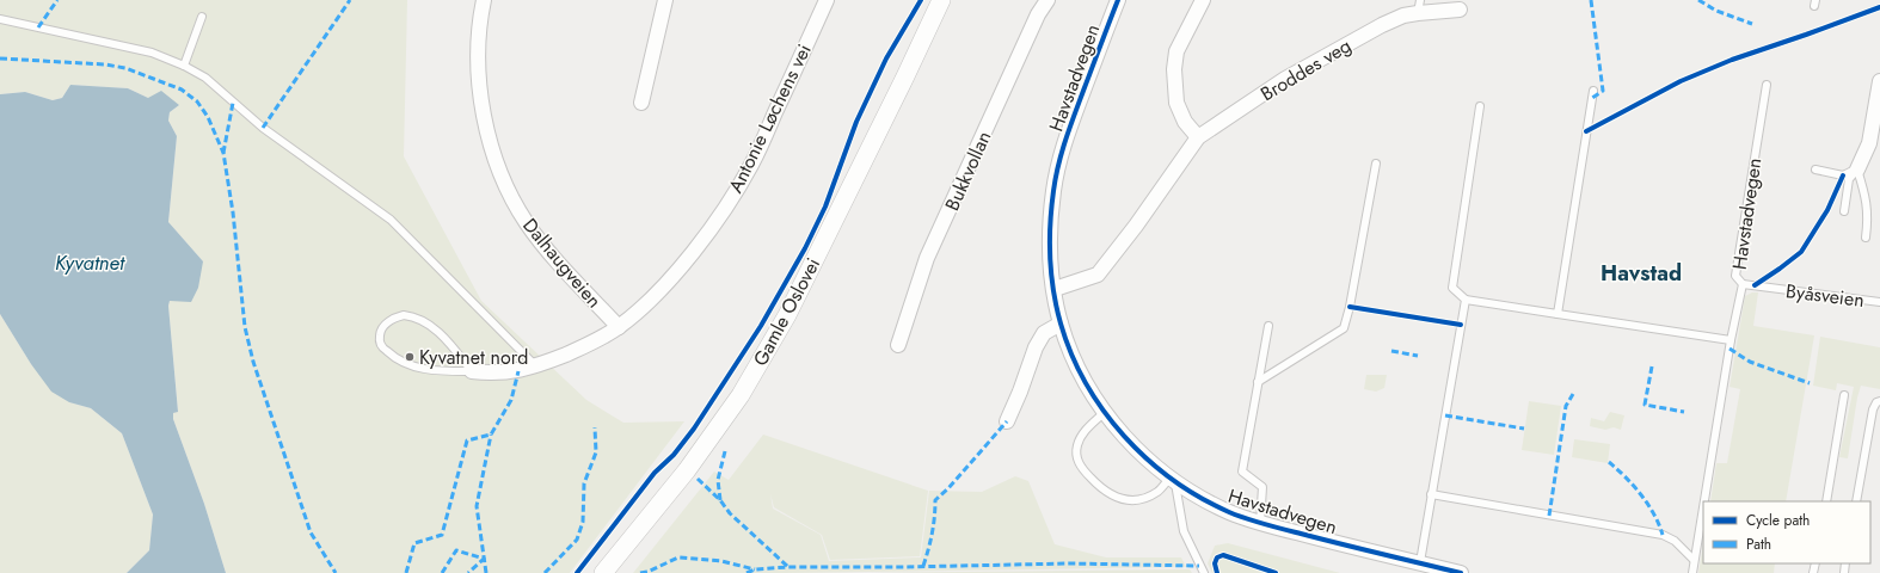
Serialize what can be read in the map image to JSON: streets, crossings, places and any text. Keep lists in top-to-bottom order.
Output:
{
  "streets": {
    "street": [
      "Broddes veg",
      "Havstadvegen",
      "Antonie Løchens vei",
      "Bukkvollan",
      "Dalhaugveien",
      "Gamle Oslovei"
    ],
    "lane": ["Byåsveien"]
  },
  "crossings": [
    ["Broddes veg", "Havstadvegen"],
    ["Havstadvegen", "Byåsveien"],
    ["Antonie Løchens vei", "Dalhaugveien"]
  ],
  "districts": ["Havstad"],
  "water": ["Kyvatnet"],
  "places": ["Kyvatnet nord"],
  "legend": ["Cycle path", "Path"]
}
